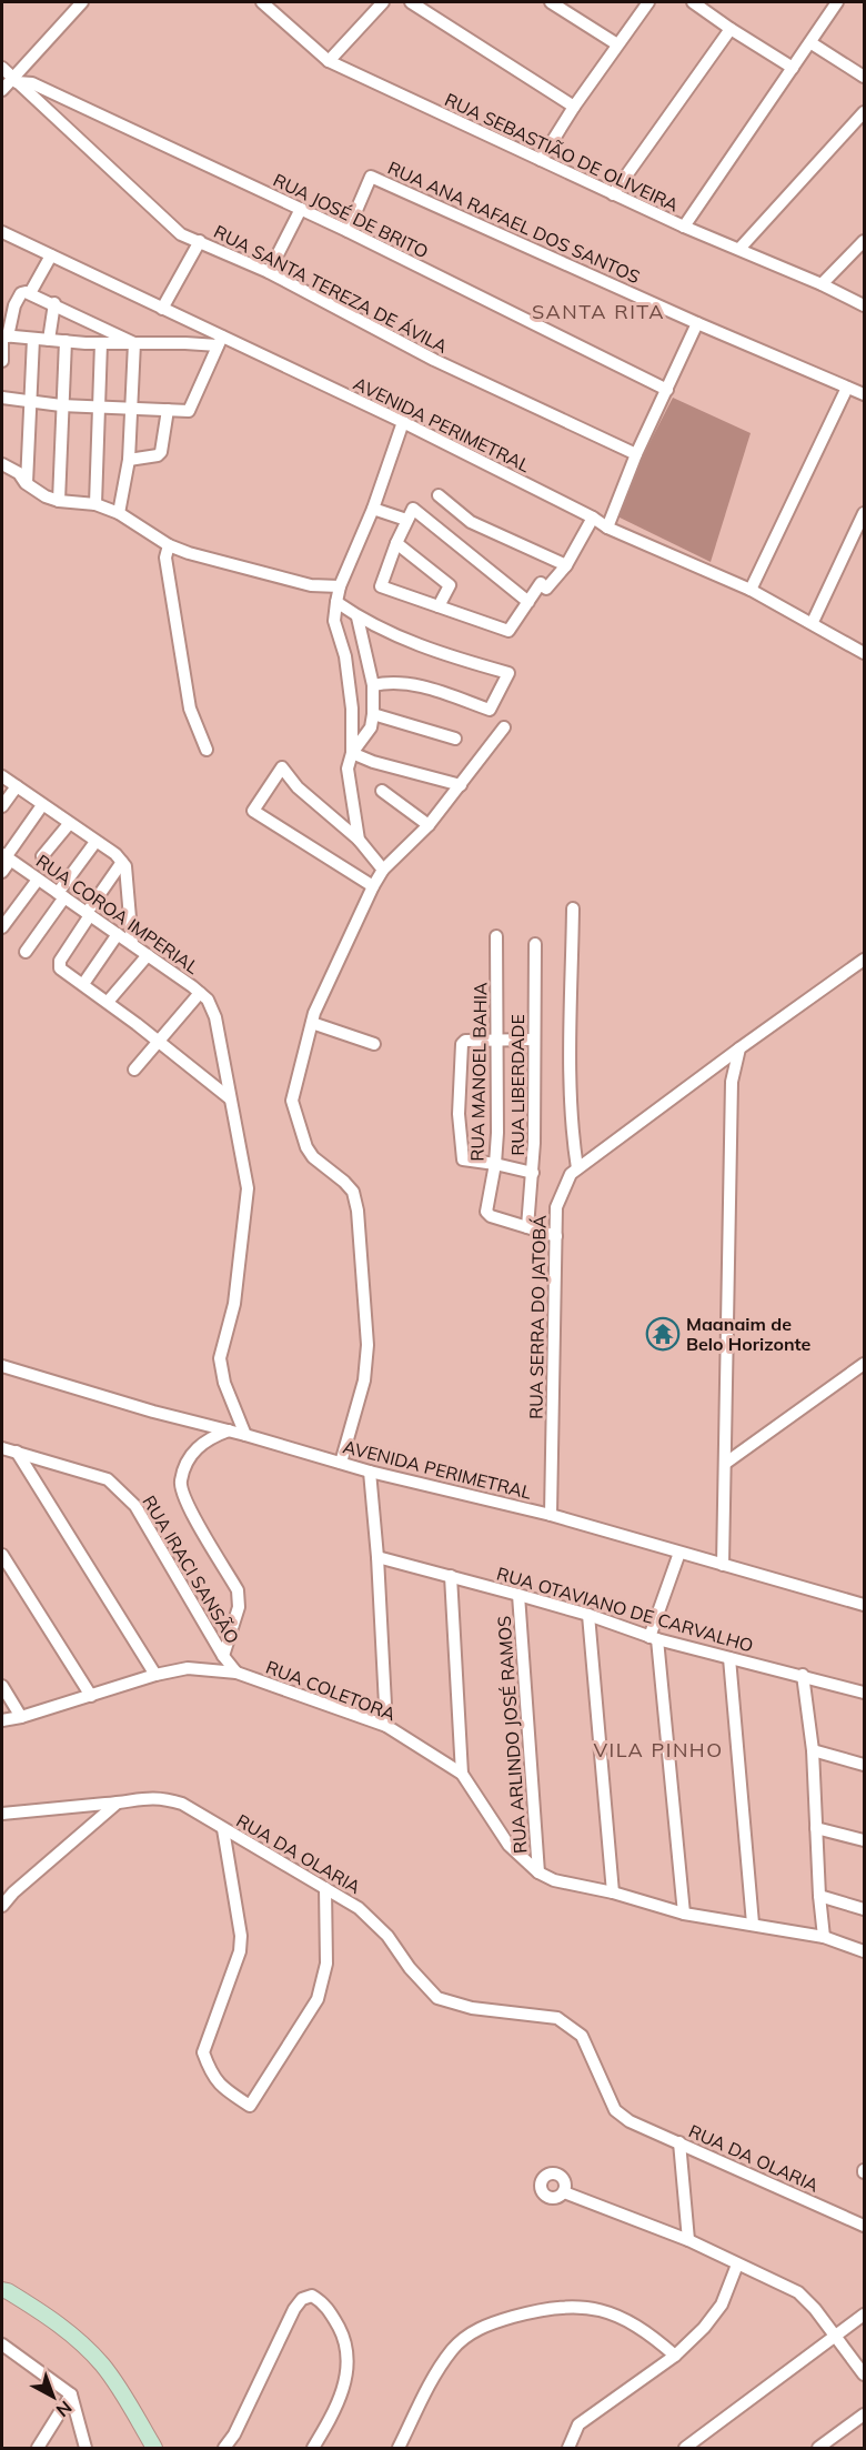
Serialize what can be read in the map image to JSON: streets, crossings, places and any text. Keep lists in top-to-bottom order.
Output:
{
  "streets": {
    "street": [
      "RUA SEBASTIÃO DE OLIVEIRA",
      "RUA JOSÉ DE BRITO",
      "RUA ANA RAFAEL DOS SANTOS",
      "RUA SANTA TEREZA DE ÁVILA",
      "AVENIDA PERIMETRAL",
      "RUA COROA IMPERIAL",
      "RUA MANOEL BAHIA",
      "RUA LIBERDADE",
      "RUA SERRA DO JATOBÁ",
      "RUA IRACI SANSÃO",
      "RUA OTAVIANO DE CARVALHO",
      "RUA COLETORA",
      "RUA ARLINDO JOSÉ RAMOS",
      "RUA DA OLARIA"
    ]
  },
  "crossings": [
    ["RUA JOSÉ DE BRITO", "RUA ANA RAFAEL DOS SANTOS"],
    ["RUA JOSÉ DE BRITO", "RUA SANTA TEREZA DE ÁVILA"],
    ["AVENIDA PERIMETRAL", "RUA COROA IMPERIAL"],
    ["AVENIDA PERIMETRAL", "RUA SERRA DO JATOBÁ"],
    ["RUA MANOEL BAHIA", "RUA LIBERDADE"],
    ["RUA MANOEL BAHIA", "RUA SERRA DO JATOBÁ"],
    ["RUA IRACI SANSÃO", "RUA COLETORA"],
    ["RUA OTAVIANO DE CARVALHO", "RUA ARLINDO JOSÉ RAMOS"],
    ["RUA COLETORA", "RUA ARLINDO JOSÉ RAMOS"]
  ],
  "districts": ["SANTA RITA", "VILA PINHO"],
  "places": {
    "temple": ["Maanaim de Belo Horizonte"]
  },
  "north": "bottom right"
}
